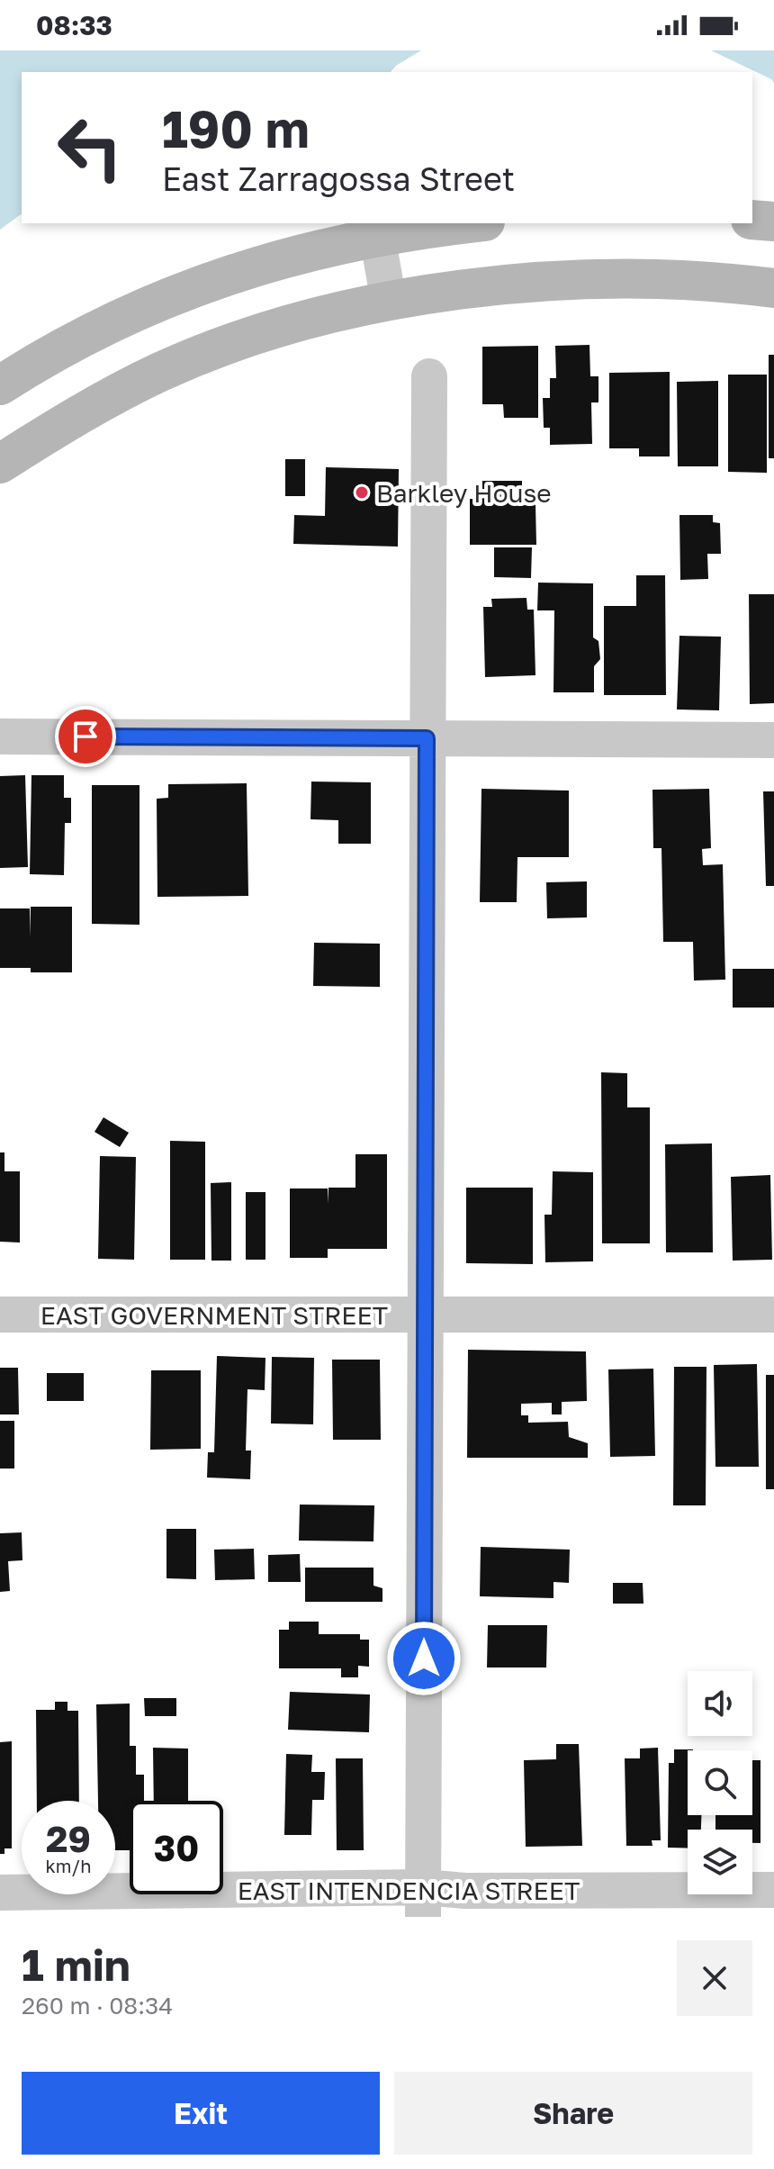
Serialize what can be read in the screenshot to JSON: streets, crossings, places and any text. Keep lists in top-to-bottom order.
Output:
{
  "streets": {
    "street": ["EAST GOVERNMENT STREET", "EAST INTENDENCIA STREET"]
  },
  "places": ["Barkley House"],
  "page": {
    "status": "08:33",
    "turn": ["190 m", "East Zarragossa Street"],
    "speed": "29 km/h",
    "limit": "30",
    "heading": ["1 min", "260 m · 08:34"],
    "buttons": ["Exit", "Share"]
  }
}
